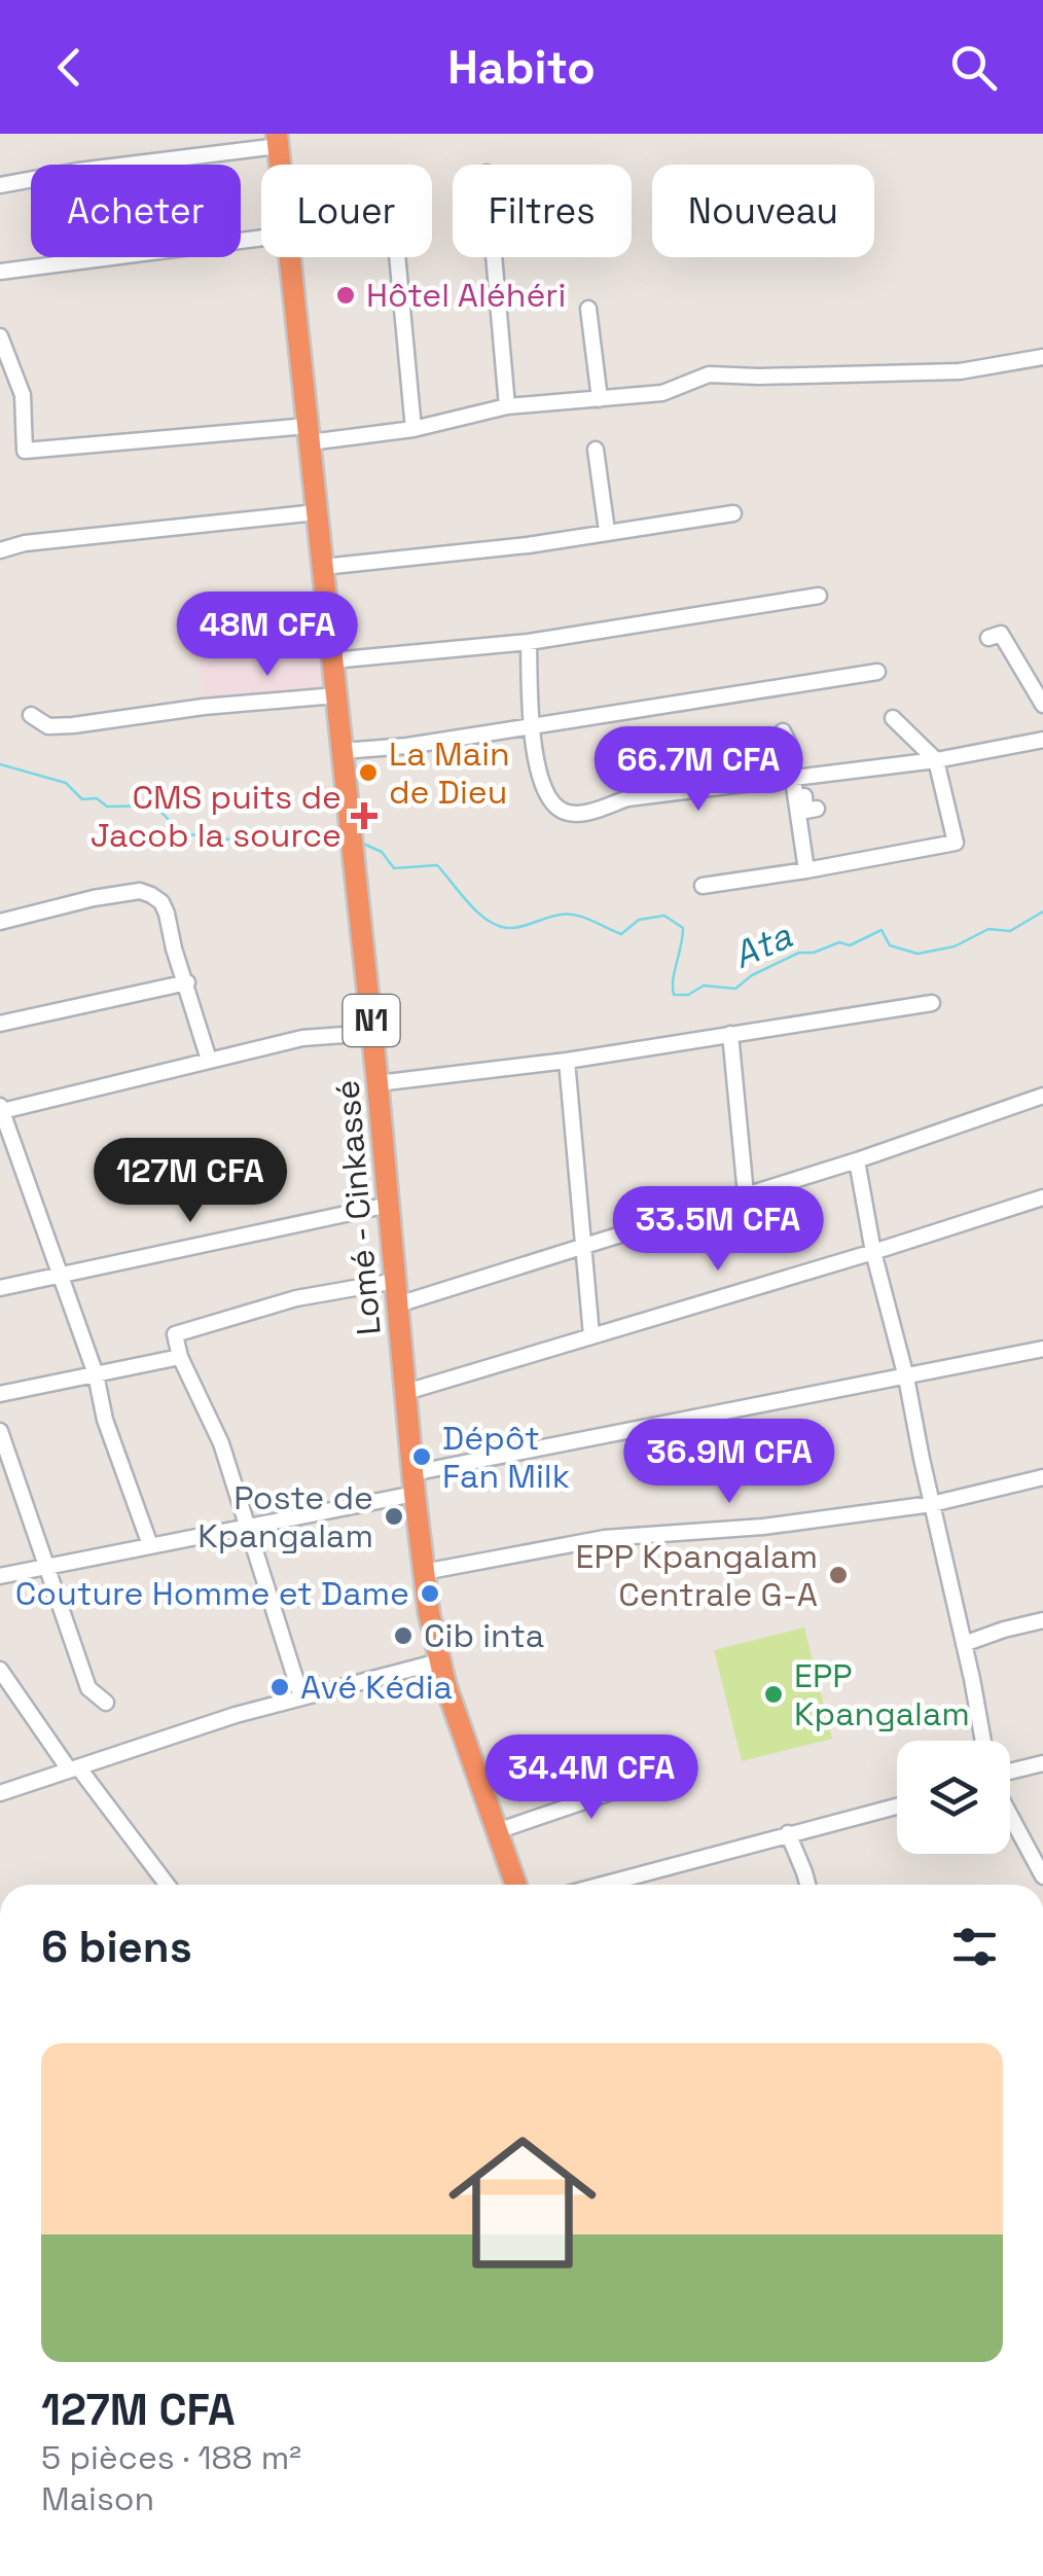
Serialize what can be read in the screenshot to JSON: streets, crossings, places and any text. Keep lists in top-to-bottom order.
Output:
{
  "streets": {
    "highway": ["N1", "Lomé - Cinkassé"]
  },
  "water": ["Ata"],
  "places": {
    "other": [
      "Hôtel Aléhéri",
      "La Main de Dieu",
      "Dépôt Fan Milk",
      "Poste de Kpangalam",
      "EPP Kpangalam Centrale G-A",
      "Couture Homme et Dame",
      "Cib inta",
      "Avé Kédia",
      "EPP Kpangalam"
    ],
    "health": ["CMS puits de Jacob la source"]
  },
  "page": {
    "header": "Habito",
    "chip": [
      "Acheter",
      "Louer",
      "Filtres",
      "Nouveau"
    ],
    "price": [
      "48M CFA",
      "66.7M CFA",
      "127M CFA",
      "33.5M CFA",
      "36.9M CFA",
      "34.4M CFA"
    ],
    "heading": "6 biens",
    "list": [
      {
        "name": "127M CFA",
        "note": "5 pièces · 188 m² · Maison"
      }
    ]
  }
}
